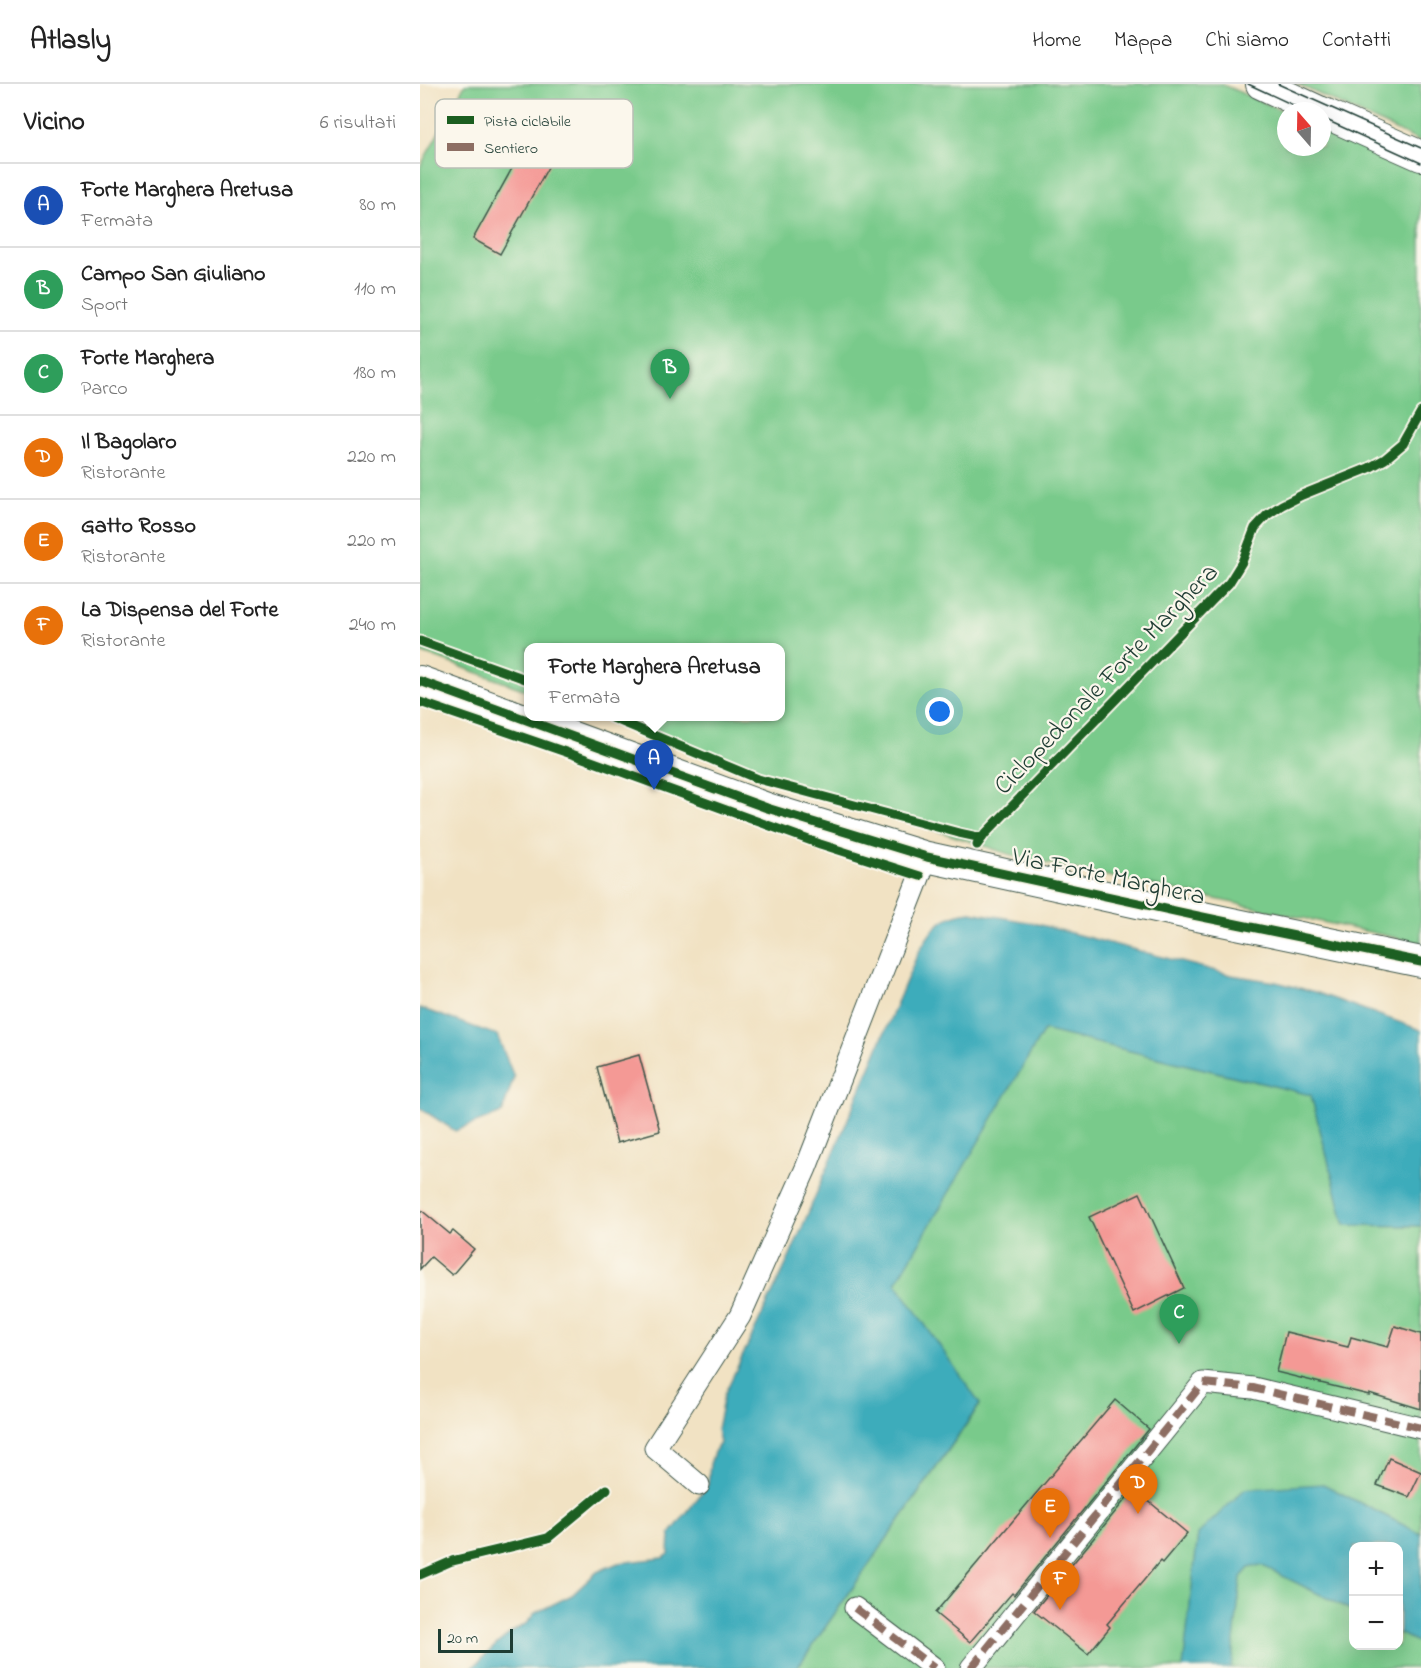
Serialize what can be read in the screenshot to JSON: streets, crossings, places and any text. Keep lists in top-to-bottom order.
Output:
{
  "streets": {
    "street": ["Via Forte Marghera"],
    "cycle path": ["Ciclopedonale Forte Marghera"]
  },
  "legend": ["Pista ciclabile", "Sentiero"],
  "scale_bar": "20 m",
  "north": "top",
  "page": {
    "header": "Atlasly",
    "nav": [
      "Home",
      "Mappa",
      "Chi siamo",
      "Contatti"
    ],
    "heading": ["Vicino", "6 risultati"],
    "list": [
      {
        "mark": "A",
        "name": "Forte Marghera Aretusa",
        "note": "Fermata",
        "value": "80 m"
      },
      {
        "mark": "B",
        "name": "Campo San Giuliano",
        "note": "Sport",
        "value": "110 m"
      },
      {
        "mark": "C",
        "name": "Forte Marghera",
        "note": "Parco",
        "value": "180 m"
      },
      {
        "mark": "D",
        "name": "Il Bagolaro",
        "note": "Ristorante",
        "value": "220 m"
      },
      {
        "mark": "E",
        "name": "Gatto Rosso",
        "note": "Ristorante",
        "value": "220 m"
      },
      {
        "mark": "F",
        "name": "La Dispensa del Forte",
        "note": "Ristorante",
        "value": "240 m"
      }
    ],
    "pins": [
      "B",
      "A",
      "C",
      "D",
      "E",
      "F"
    ],
    "popup": ["Forte Marghera Aretusa", "Fermata"],
    "map_buttons": ["+", "−"],
    "scale": "20 m"
  }
}
